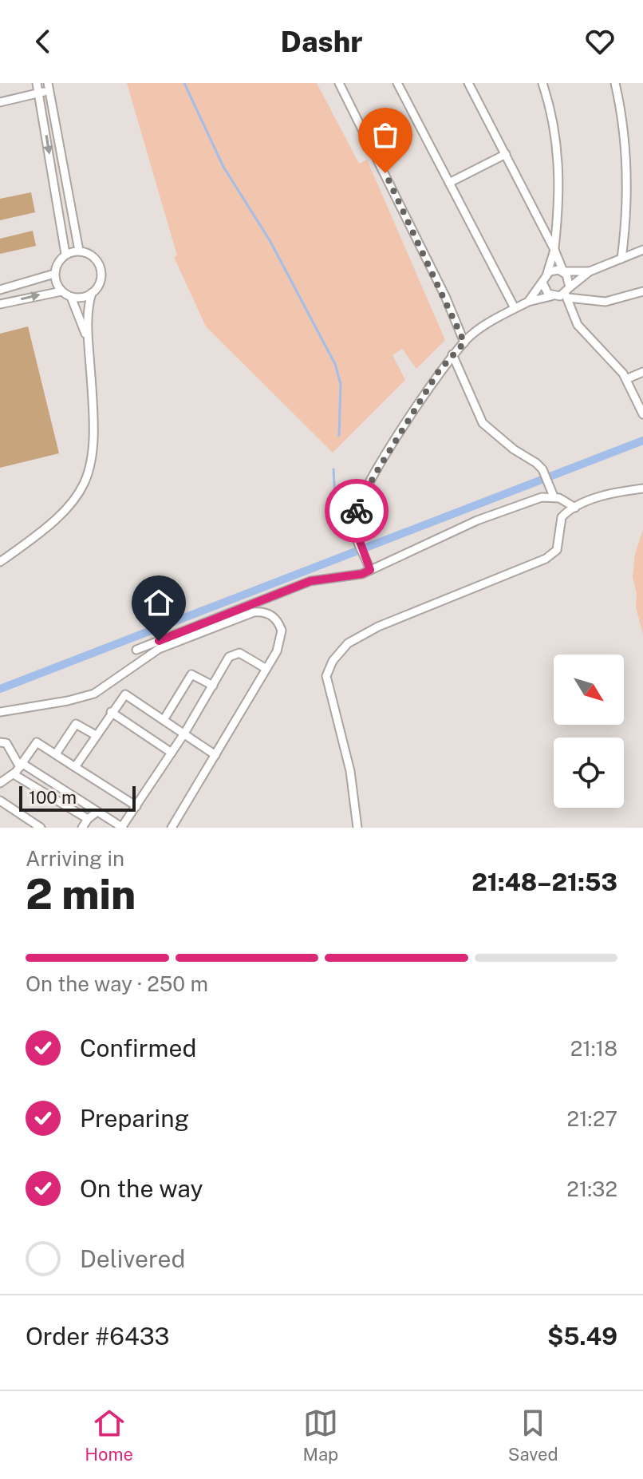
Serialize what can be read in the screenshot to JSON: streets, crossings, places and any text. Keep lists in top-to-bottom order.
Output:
{
  "scale_bar": "100 m",
  "north": "bottom right",
  "page": {
    "header": "Dashr",
    "scale": "100 m",
    "heading": ["2 min", "Arriving in", "21:48–21:53"],
    "panel": ["Order #6433", "$5.49"],
    "bar": "On the way · 250 m",
    "list": [
      ["Confirmed", "21:18"],
      ["Preparing", "21:27"],
      ["On the way", "21:32"],
      "Delivered"
    ],
    "tabs": ["Home", "Map", "Saved"]
  }
}
